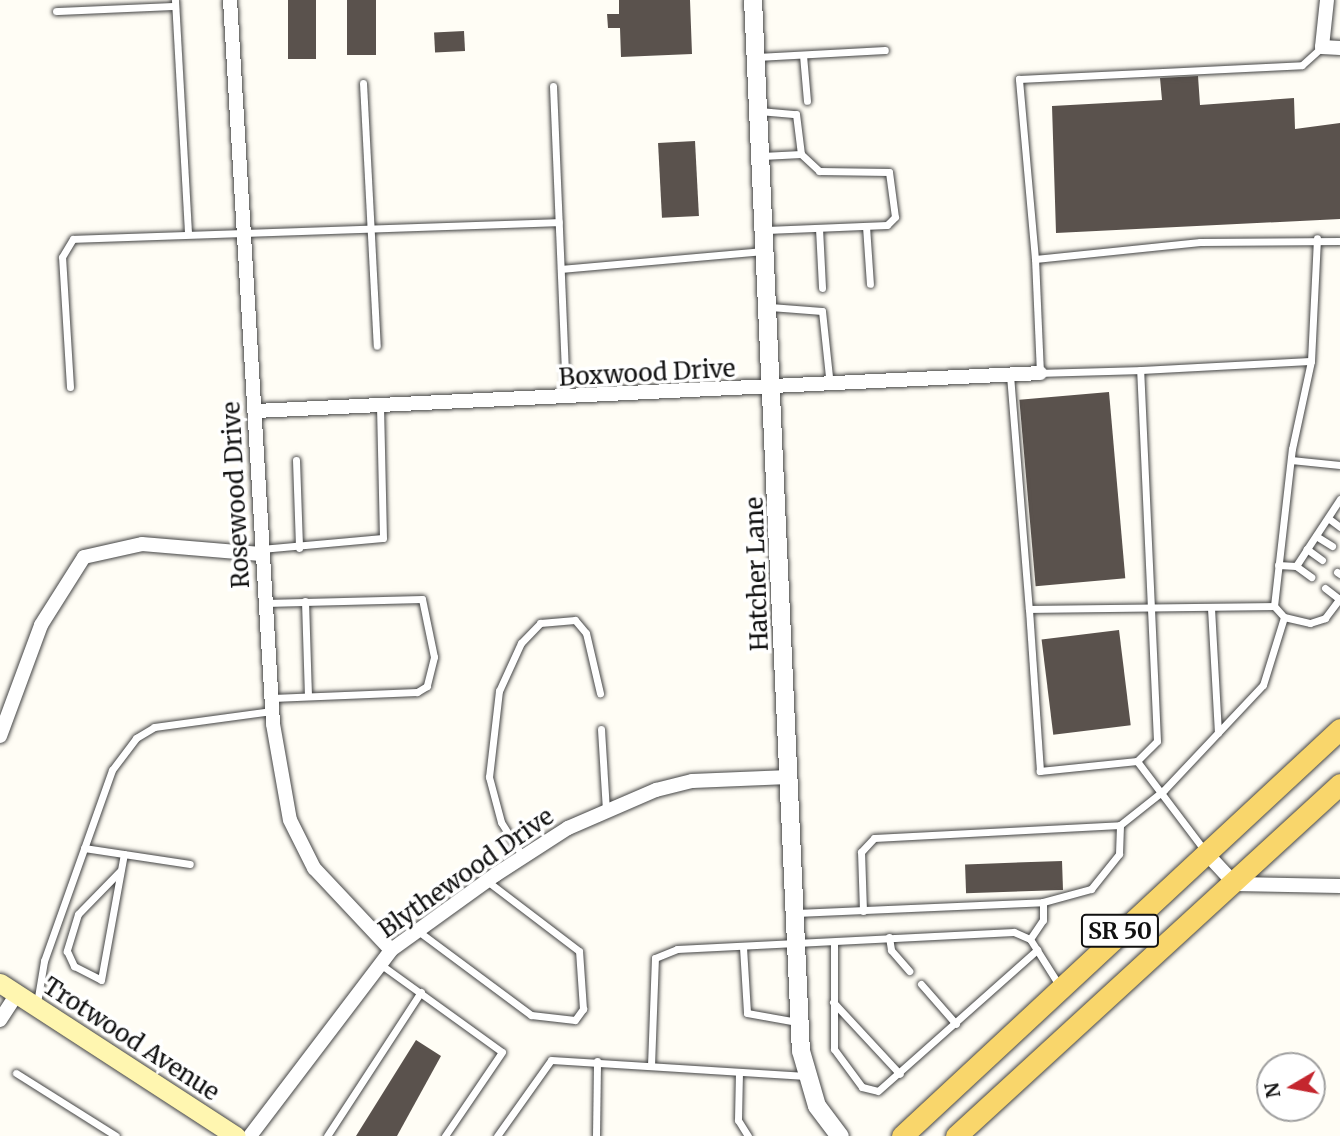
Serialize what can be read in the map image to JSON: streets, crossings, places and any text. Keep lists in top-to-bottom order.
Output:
{
  "streets": {
    "main road": ["SR 50", "Trotwood Avenue"],
    "street": [
      "Boxwood Drive",
      "Rosewood Drive",
      "Hatcher Lane",
      "Blythewood Drive"
    ]
  },
  "crossings": [
    ["Boxwood Drive", "Rosewood Drive"],
    ["Boxwood Drive", "Hatcher Lane"],
    ["Rosewood Drive", "Blythewood Drive"],
    ["Hatcher Lane", "Blythewood Drive"]
  ],
  "north": "left"
}
